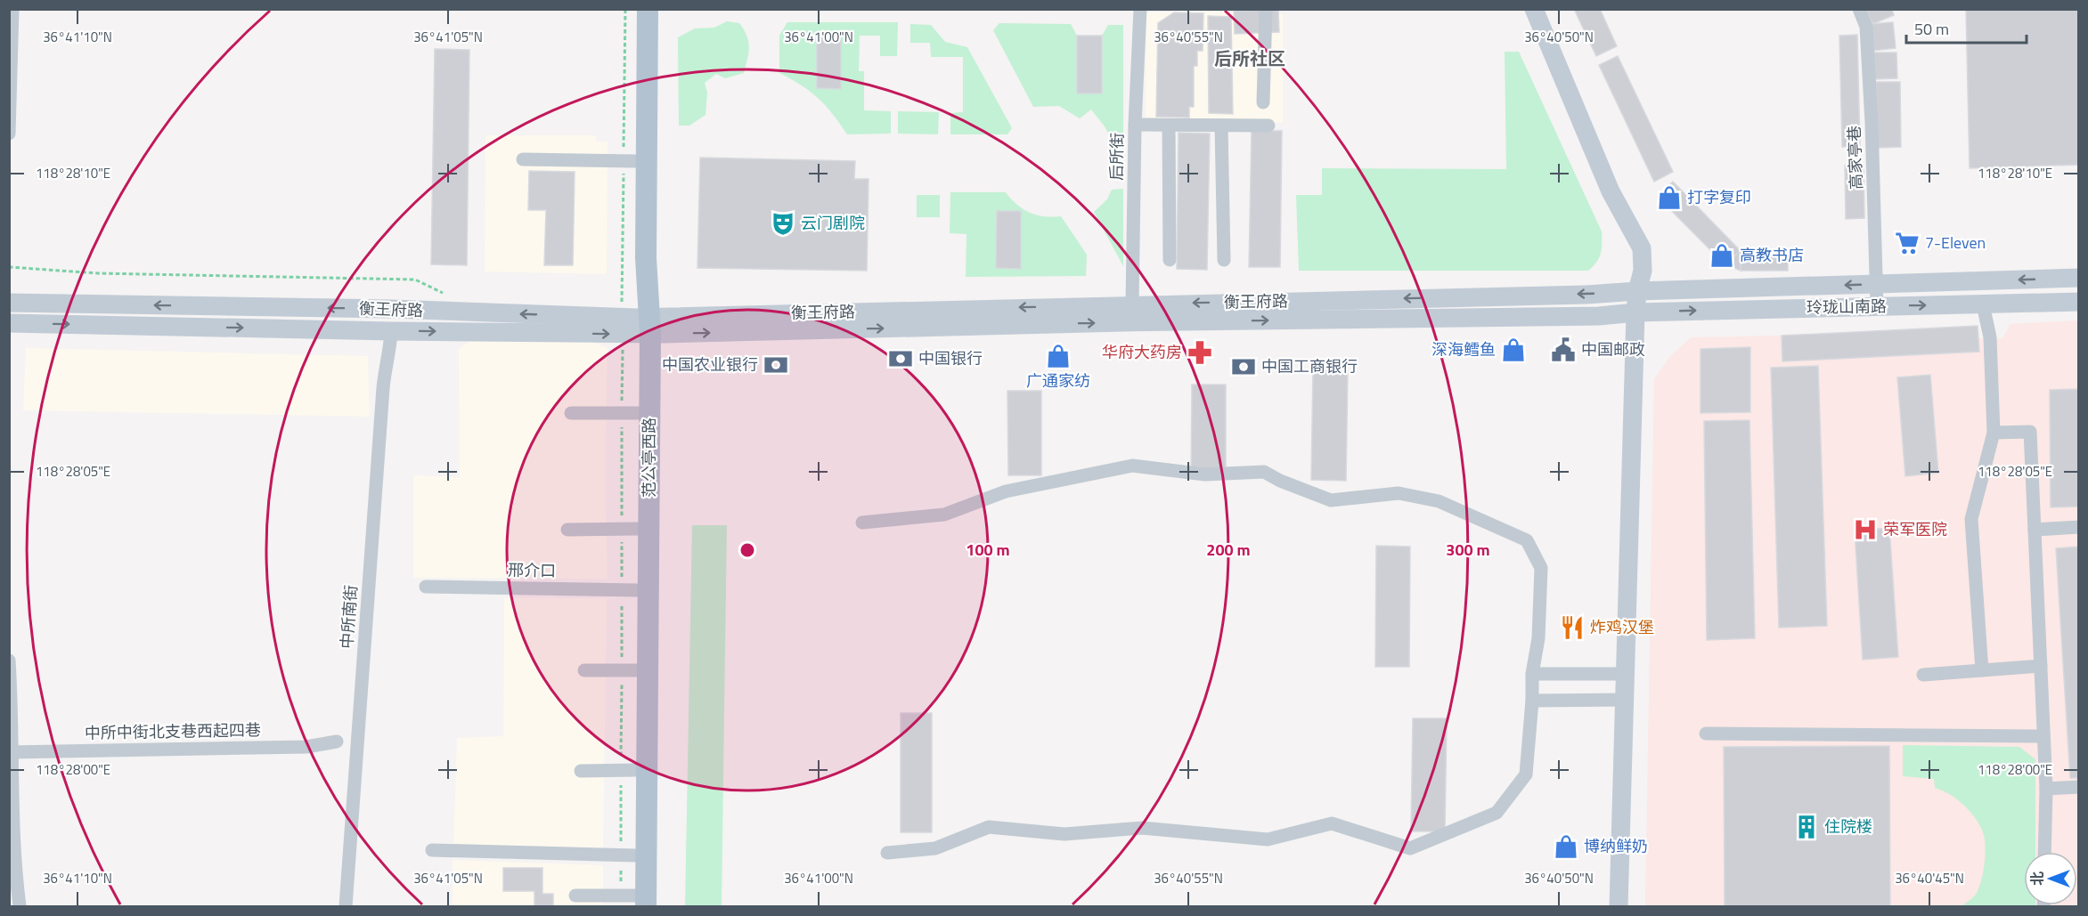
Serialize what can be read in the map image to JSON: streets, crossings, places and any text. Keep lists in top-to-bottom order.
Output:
{
  "streets": {
    "main road": ["衡王府路", "玲珑山南路", "范公亭西路"],
    "street": [
      "后所街",
      "高家亭巷",
      "邢介口",
      "中所南街",
      "中所中街北支巷西起四巷"
    ]
  },
  "crossings": [
    ["后所街", "衡王府路"],
    ["高家亭巷", "玲珑山南路"],
    ["衡王府路", "玲珑山南路"],
    ["衡王府路", "范公亭西路"],
    ["衡王府路", "中所南街"],
    ["范公亭西路", "邢介口"]
  ],
  "districts": ["后所社区"],
  "places": {
    "shop": [
      "打字复印",
      "高教书店",
      "深海鳕鱼",
      "广通家纺",
      "博纳鲜奶"
    ],
    "theatre": ["云门剧院"],
    "supermarket": ["7-Eleven"],
    "public building": ["中国邮政"],
    "pharmacy": ["华府大药房"],
    "bank": ["中国银行", "中国农业银行", "中国工商银行"],
    "hospital": ["荣军医院"],
    "restaurant": ["炸鸡汉堡"],
    "building": ["住院楼"]
  },
  "scale_bar": "50 m",
  "north": "left",
  "coordinates": [
    "36°41'10\"N",
    "36°41'05\"N",
    "36°41'00\"N",
    "36°40'55\"N",
    "36°40'50\"N",
    "118°28'10\"E",
    "118°28'05\"E",
    "118°28'00\"E",
    "36°40'45\"N"
  ],
  "rings": ["100 m", "200 m", "300 m"]
}
